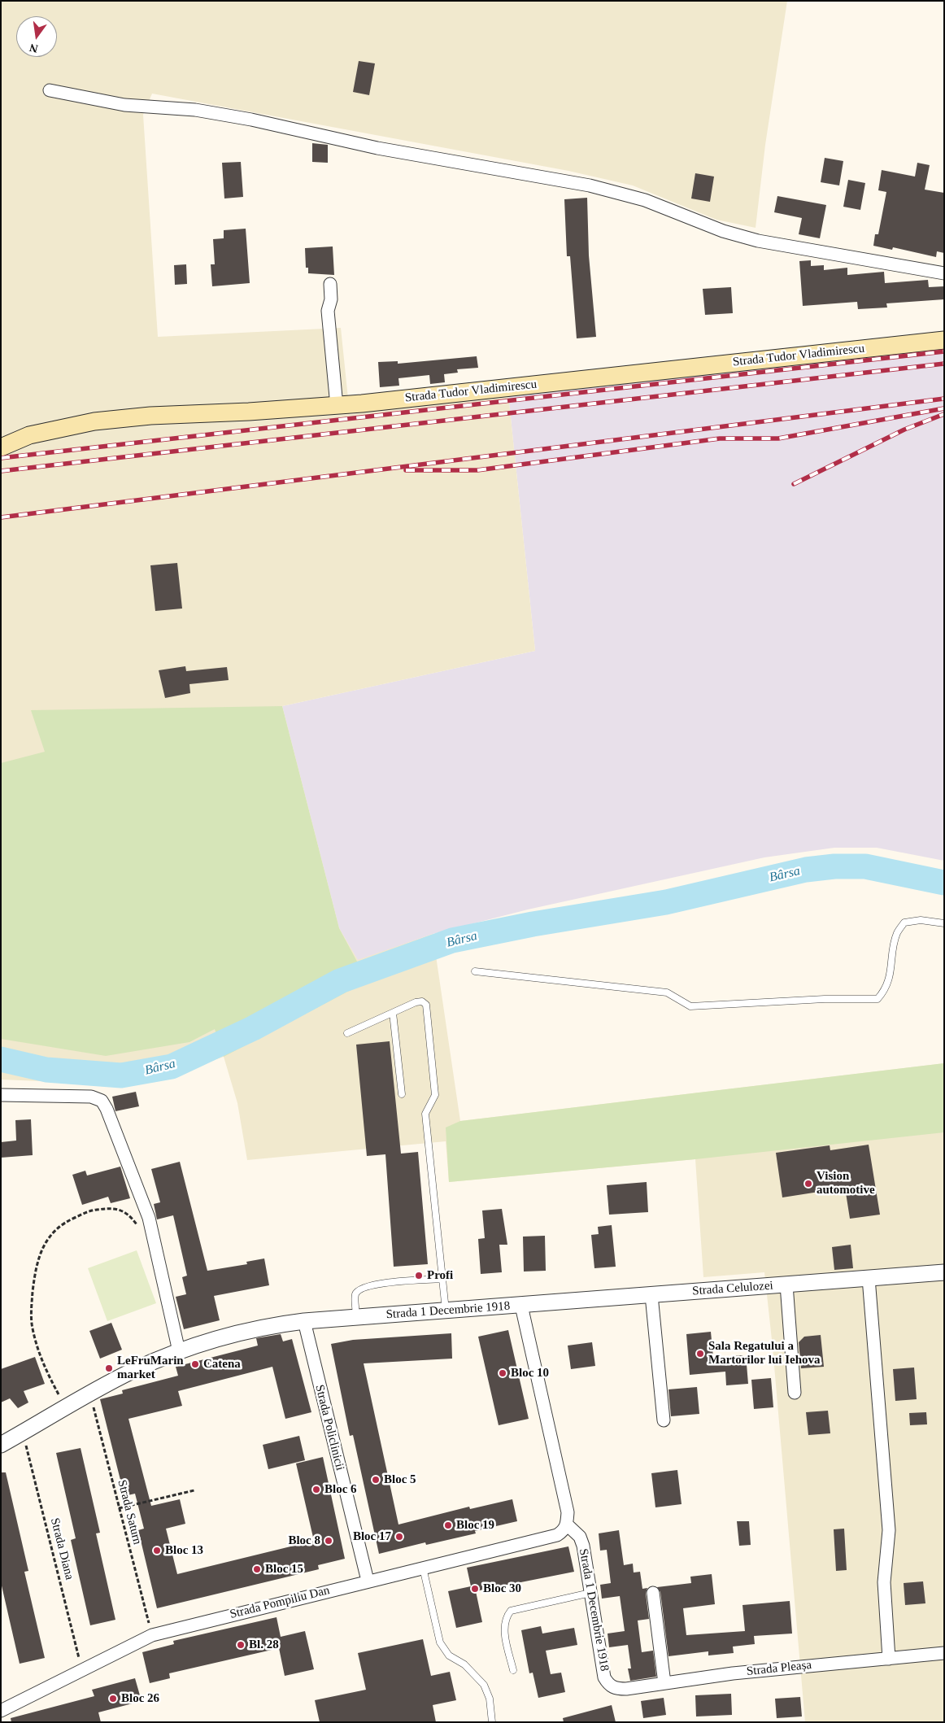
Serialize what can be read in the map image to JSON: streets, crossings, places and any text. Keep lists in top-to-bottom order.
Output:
{
  "streets": {
    "main road": ["Strada Tudor Vladimirescu"],
    "street": [
      "Strada Celulozei",
      "Strada 1 Decembrie 1918",
      "Strada Policlinicii",
      "Strada Pompiliu Dan",
      "Strada Pleașa"
    ],
    "path": ["Strada Saturn", "Strada Diana"]
  },
  "crossings": [
    ["Strada Celulozei", "Strada 1 Decembrie 1918"],
    ["Strada 1 Decembrie 1918", "Strada Policlinicii"],
    ["Strada 1 Decembrie 1918", "Strada Saturn"],
    ["Strada 1 Decembrie 1918", "Strada Diana"],
    ["Strada 1 Decembrie 1918", "Strada Pompiliu Dan"],
    ["Strada 1 Decembrie 1918", "Strada Pleașa"],
    ["Strada Policlinicii", "Strada Pompiliu Dan"],
    ["Strada Saturn", "Strada Pompiliu Dan"],
    ["Strada Diana", "Strada Pompiliu Dan"]
  ],
  "water": ["Bârsa"],
  "places": [
    "Vision automotive",
    "Profi",
    "Sala Regatului a Martorilor lui Iehova",
    "Catena",
    "LeFruMarin market",
    "Bloc 10",
    "Bloc 5",
    "Bloc 6",
    "Bloc 19",
    "Bloc 17",
    "Bloc 8",
    "Bloc 13",
    "Bloc 15",
    "Bloc 30",
    "Bl. 28",
    "Bloc 26"
  ],
  "north": "bottom"
}
